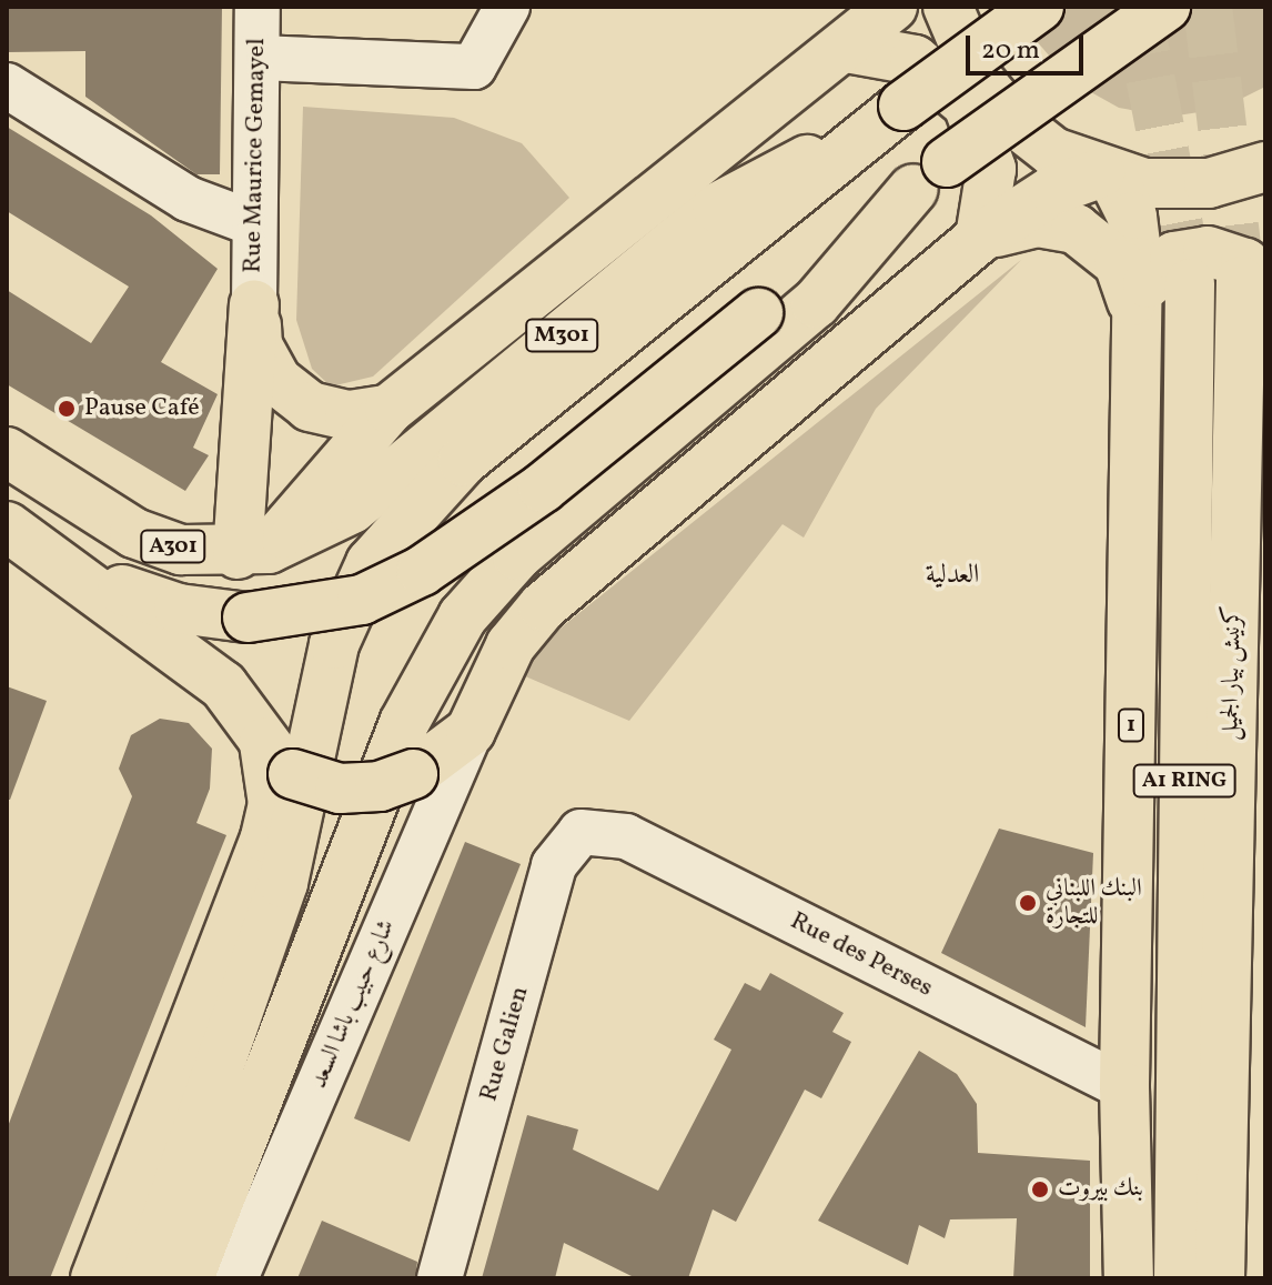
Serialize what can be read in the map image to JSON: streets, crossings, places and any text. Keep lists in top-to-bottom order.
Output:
{
  "streets": {
    "highway": [
      "M301",
      "A301",
      "كرنيش بيار الجميل",
      "1",
      "A1 RING"
    ],
    "street": [
      "Rue Maurice Gemayel",
      "Rue des Perses",
      "شارع حبيب باشا السعد",
      "Rue Galien"
    ]
  },
  "crossings": [
    ["M301", "A301"],
    ["1", "Rue des Perses"],
    ["Rue des Perses", "Rue Galien"]
  ],
  "districts": ["العدلية"],
  "places": ["Pause Café", "البنك اللبناني للتجارة", "بنك بيروت"],
  "scale_bar": "20 m"
}
